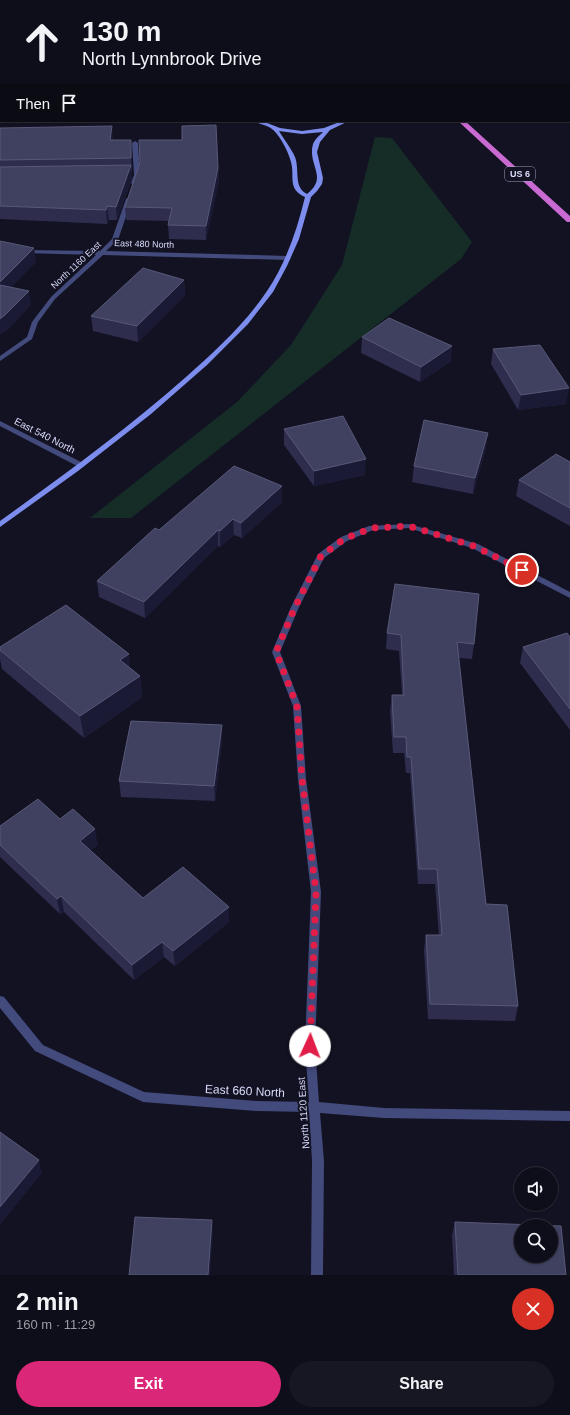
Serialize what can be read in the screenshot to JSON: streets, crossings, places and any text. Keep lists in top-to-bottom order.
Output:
{
  "streets": {
    "highway": ["US 6"],
    "street": [
      "East 480 North",
      "North 1160 East",
      "East 540 North",
      "East 660 North",
      "North 1120 East"
    ]
  },
  "crossings": [
    ["East 480 North", "North 1160 East"],
    ["East 660 North", "North 1120 East"]
  ],
  "page": {
    "turn": ["130 m", "North Lynnbrook Drive"],
    "then": "Then",
    "heading": ["2 min", "160 m · 11:29"],
    "buttons": ["Exit", "Share"]
  }
}
